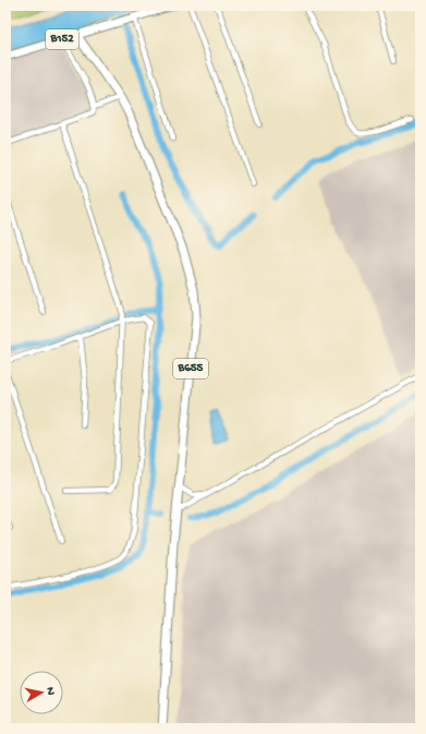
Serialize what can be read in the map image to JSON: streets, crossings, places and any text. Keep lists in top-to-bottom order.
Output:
{
  "streets": {
    "main road": ["B152", "B655"]
  },
  "crossings": [
    ["B152", "B655"]
  ],
  "north": "right"
}
